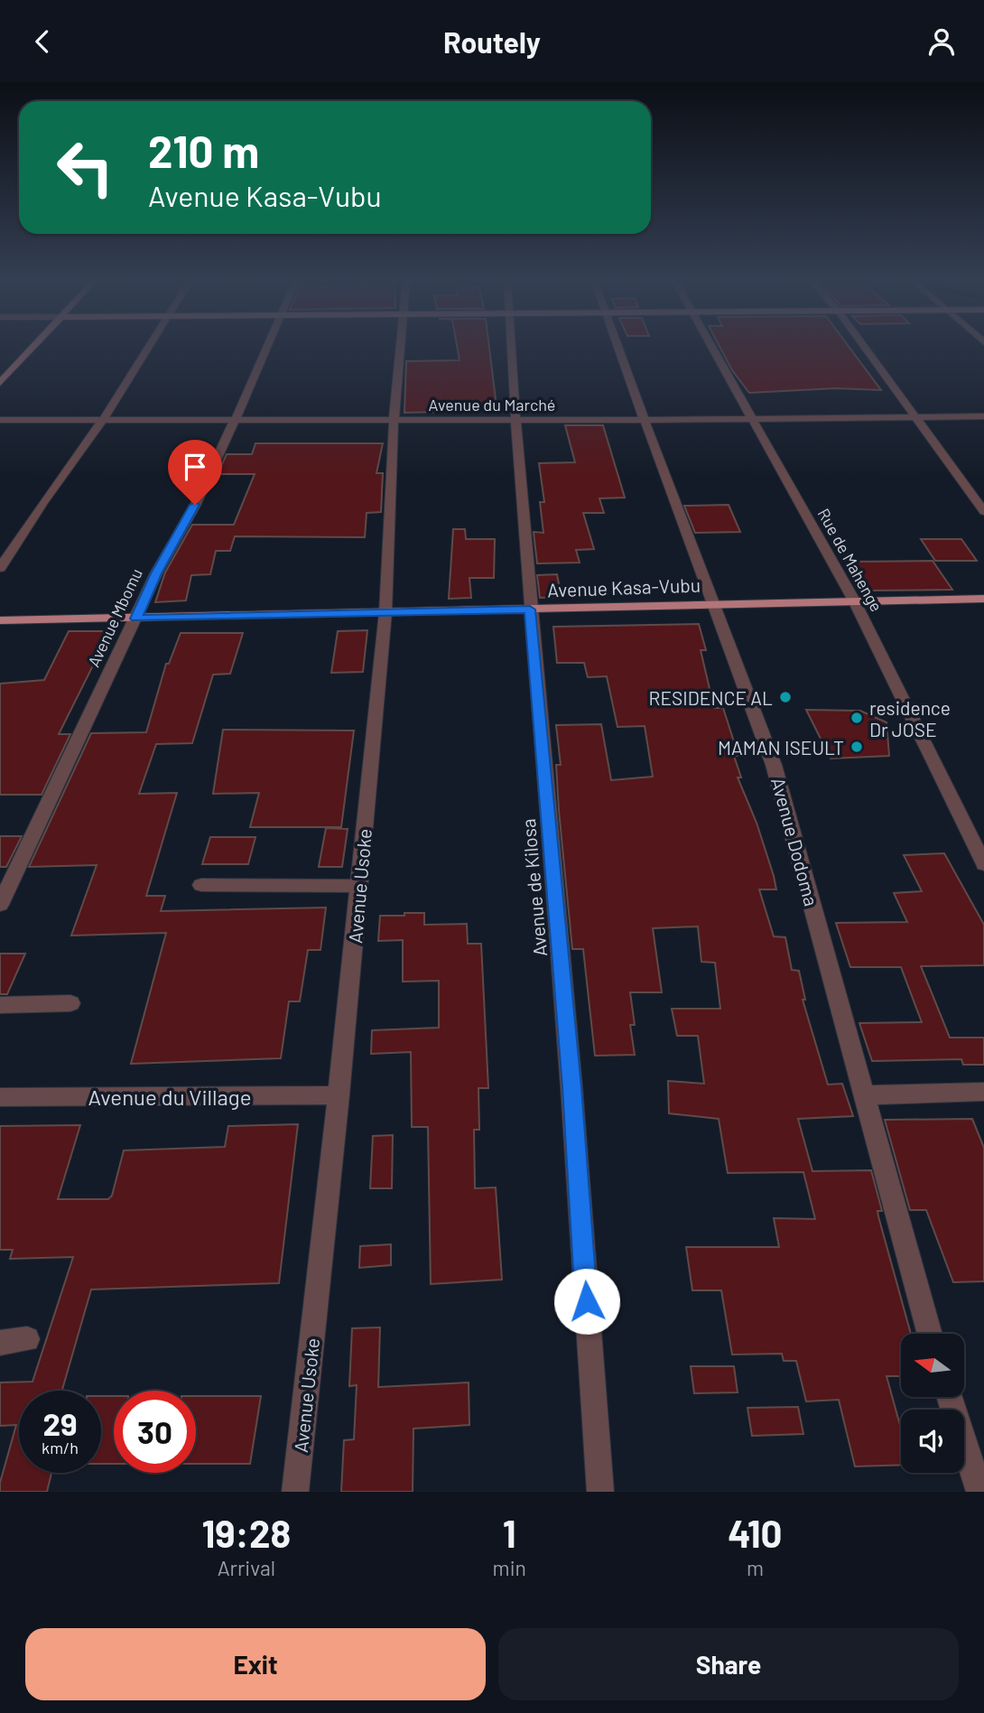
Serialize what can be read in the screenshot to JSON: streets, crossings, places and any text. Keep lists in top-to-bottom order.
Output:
{
  "streets": {
    "main road": ["Avenue Kasa-Vubu"],
    "street": [
      "Avenue du Marché",
      "Rue de Mahenge",
      "Avenue Mbomu",
      "Avenue Dodoma",
      "Avenue Usoke",
      "Avenue de Kilosa",
      "Avenue du Village"
    ]
  },
  "crossings": [
    ["Avenue du Marché", "Rue de Mahenge"],
    ["Avenue du Marché", "Avenue Mbomu"],
    ["Avenue du Marché", "Avenue Dodoma"],
    ["Avenue du Marché", "Avenue Usoke"],
    ["Avenue du Marché", "Avenue de Kilosa"],
    ["Rue de Mahenge", "Avenue Kasa-Vubu"],
    ["Avenue Kasa-Vubu", "Avenue Mbomu"],
    ["Avenue Kasa-Vubu", "Avenue Dodoma"],
    ["Avenue Kasa-Vubu", "Avenue Usoke"],
    ["Avenue Kasa-Vubu", "Avenue de Kilosa"],
    ["Avenue Usoke", "Avenue du Village"]
  ],
  "places": ["RESIDENCE AL", "residence Dr JOSE", "MAMAN ISEULT"],
  "north": "left",
  "page": {
    "header": "Routely",
    "turn": ["210 m", "Avenue Kasa-Vubu"],
    "speed": "29 km/h",
    "limit": "30",
    "eta": [
      "19:28",
      "Arrival",
      "1",
      "min",
      "410",
      "m"
    ],
    "buttons": ["Exit", "Share"]
  }
}
